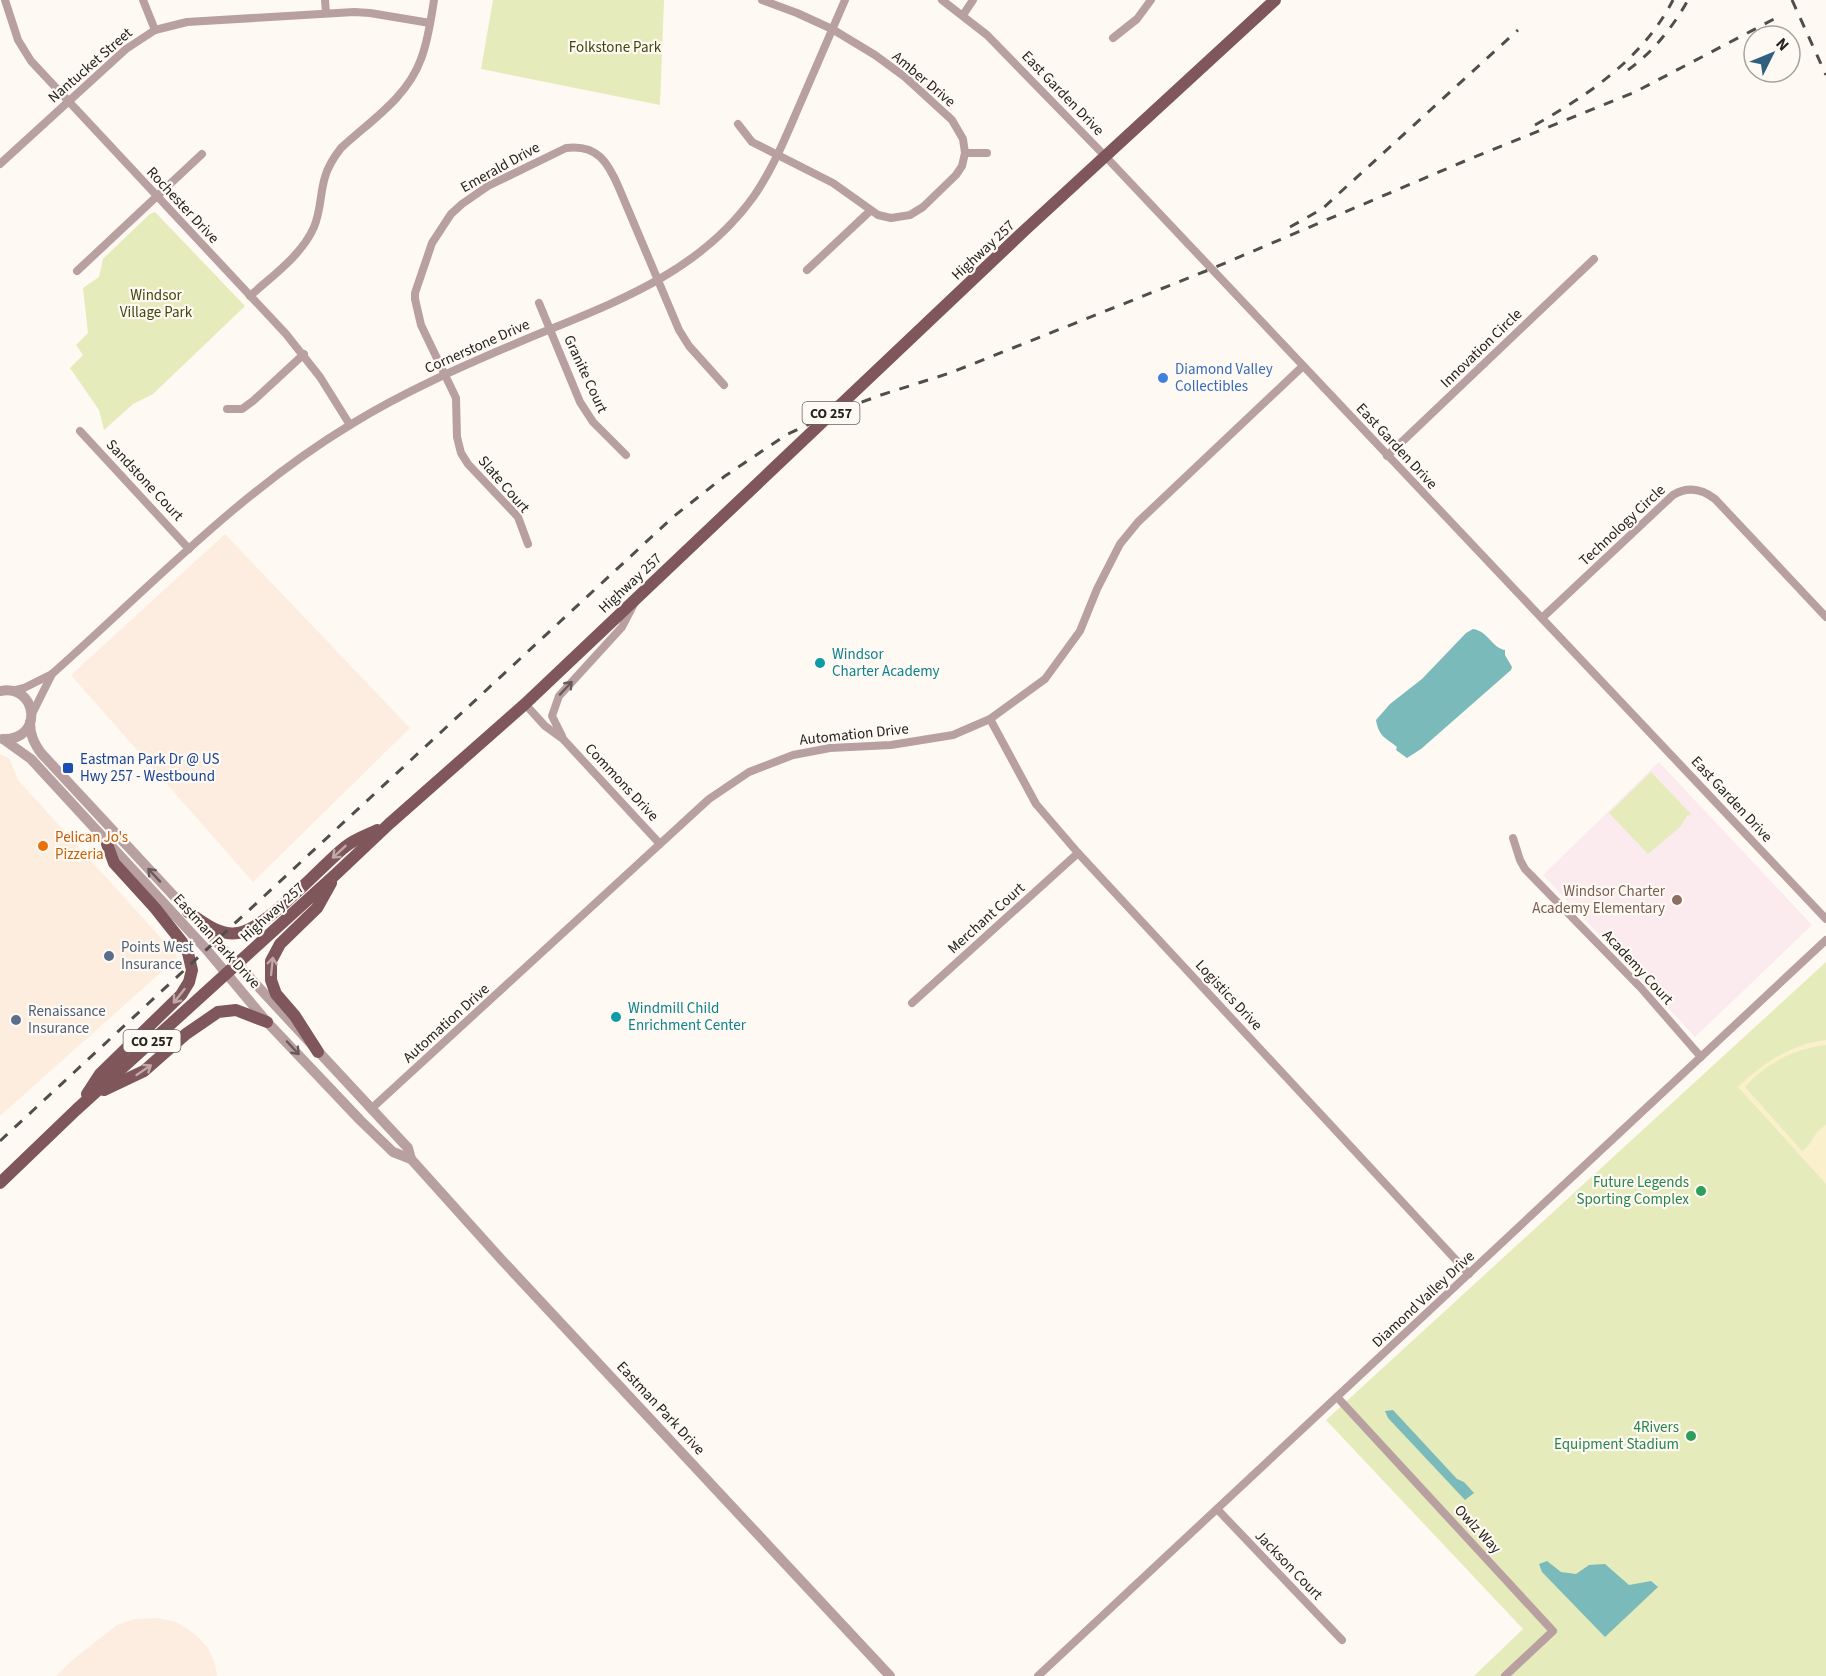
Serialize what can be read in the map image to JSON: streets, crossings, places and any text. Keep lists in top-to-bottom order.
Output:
{
  "streets": {
    "main road": ["Highway 257", "CO 257"],
    "street": [
      "Nantucket Street",
      "Amber Drive",
      "East Garden Drive",
      "Emerald Drive",
      "Rochester Drive",
      "Cornerstone Drive",
      "Innovation Circle",
      "Granite Court",
      "Sandstone Court",
      "Slate Court",
      "Technology Circle",
      "Automation Drive",
      "Commons Drive",
      "Merchant Court",
      "Eastman Park Drive",
      "Academy Court",
      "Logistics Drive",
      "Diamond Valley Drive",
      "Owlz Way",
      "Jackson Court"
    ]
  },
  "crossings": [
    ["Nantucket Street", "Rochester Drive"],
    ["Amber Drive", "Cornerstone Drive"],
    ["East Garden Drive", "Highway 257"],
    ["East Garden Drive", "Innovation Circle"],
    ["East Garden Drive", "Technology Circle"],
    ["East Garden Drive", "Automation Drive"],
    ["Emerald Drive", "Cornerstone Drive"],
    ["Emerald Drive", "Slate Court"],
    ["Rochester Drive", "Cornerstone Drive"],
    ["Highway 257", "Commons Drive"],
    ["Highway 257", "Eastman Park Drive"],
    ["Cornerstone Drive", "Granite Court"],
    ["Cornerstone Drive", "Sandstone Court"],
    ["Cornerstone Drive", "Slate Court"],
    ["Cornerstone Drive", "Eastman Park Drive"],
    ["Automation Drive", "Commons Drive"],
    ["Automation Drive", "Eastman Park Drive"],
    ["Automation Drive", "Logistics Drive"],
    ["Merchant Court", "Logistics Drive"],
    ["Academy Court", "Diamond Valley Drive"],
    ["Logistics Drive", "Diamond Valley Drive"],
    ["Diamond Valley Drive", "Owlz Way"],
    ["Diamond Valley Drive", "Jackson Court"]
  ],
  "one_way": ["Commons Drive"],
  "parks": ["Folkstone Park", "Windsor Village Park"],
  "places": {
    "other": [
      "Diamond Valley Collectibles",
      "Windsor Charter Academy",
      "Pelican Jo's Pizzeria",
      "Windsor Charter Academy Elementary",
      "Points West Insurance",
      "Windmill Child Enrichment Center",
      "Renaissance Insurance",
      "Future Legends Sporting Complex",
      "4Rivers Equipment Stadium"
    ],
    "transit": ["Eastman Park Dr @ US Hwy 257 - Westbound"]
  },
  "north": "top right"
}
